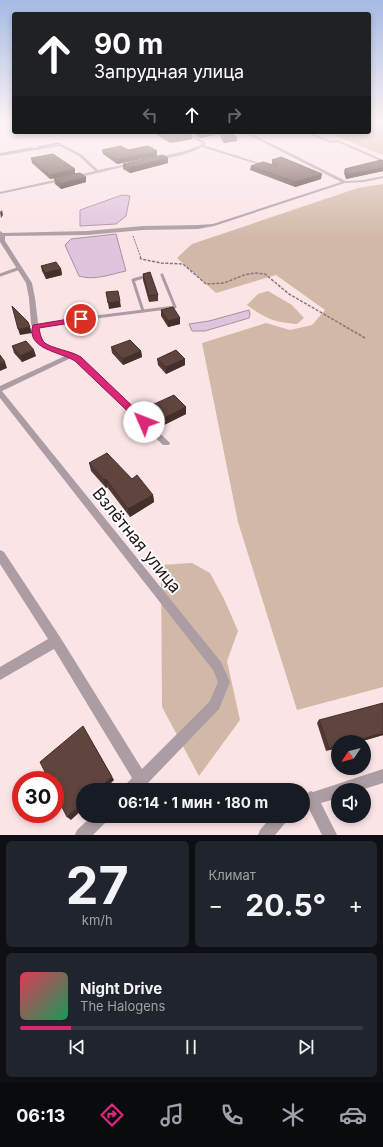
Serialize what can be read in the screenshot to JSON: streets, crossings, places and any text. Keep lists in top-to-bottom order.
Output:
{
  "streets": {
    "street": ["Взлётная улица"]
  },
  "north": "bottom left",
  "page": {
    "turn": ["90 m", "Запрудная улица"],
    "limit": "30",
    "trip": "06:14 · 1 мин · 180 m",
    "tile": [
      ["27", "km/h"],
      "Климат"
    ],
    "heat": ["−", "20.5°", "+"],
    "song": ["Night Drive", "The Halogens"],
    "tabs": "06:13"
  }
}
